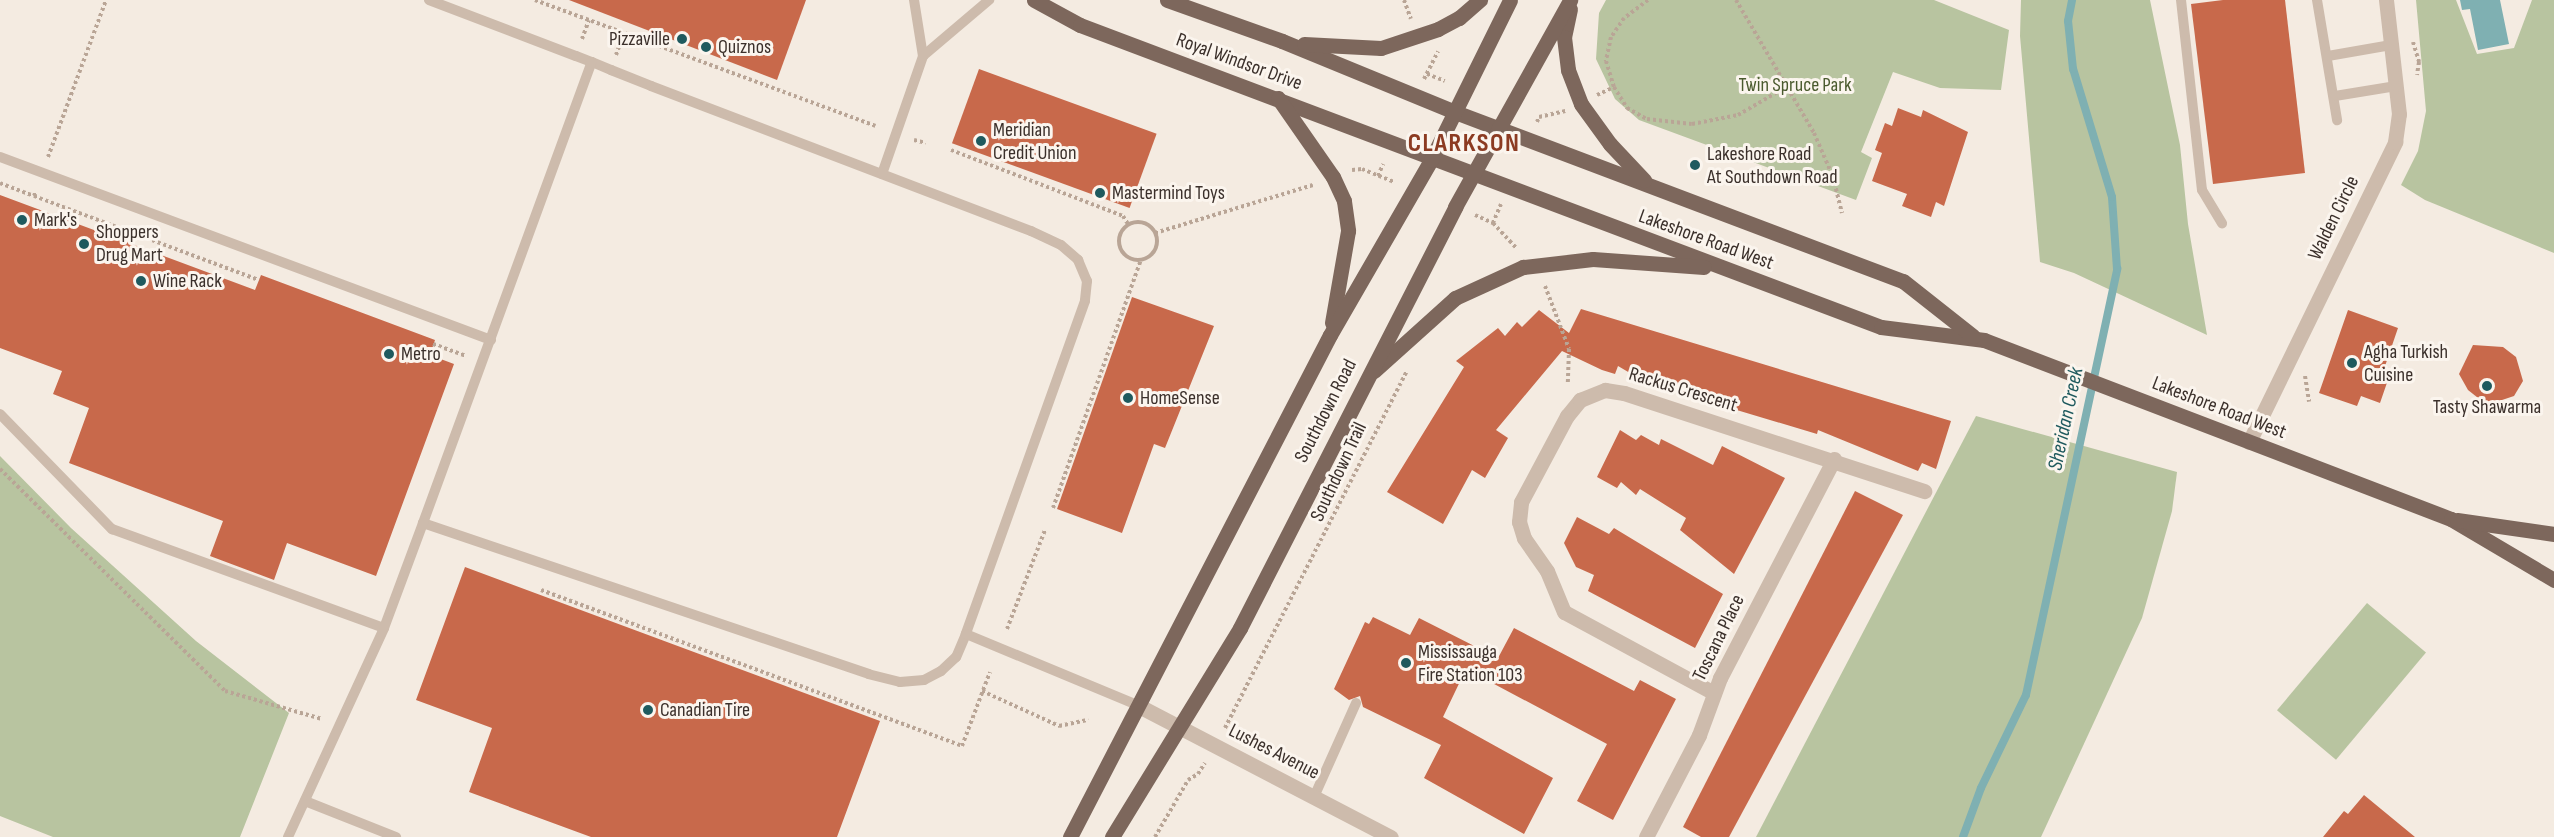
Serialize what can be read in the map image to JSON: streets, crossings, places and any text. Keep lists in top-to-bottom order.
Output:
{
  "streets": {
    "main road": ["Royal Windsor Drive", "Lakeshore Road West", "Southdown Road"],
    "street": [
      "Walden Circle",
      "Rackus Crescent",
      "Toscana Place",
      "Lushes Avenue"
    ],
    "path": ["Southdown Trail"]
  },
  "crossings": [
    ["Royal Windsor Drive", "Lakeshore Road West"],
    ["Royal Windsor Drive", "Southdown Road"],
    ["Walden Circle", "Lakeshore Road West"],
    ["Lakeshore Road West", "Southdown Road"],
    ["Rackus Crescent", "Toscana Place"],
    ["Southdown Road", "Lushes Avenue"]
  ],
  "districts": ["CLARKSON"],
  "water": ["Sheridan Creek"],
  "parks": ["Twin Spruce Park"],
  "places": [
    "Pizzaville",
    "Quiznos",
    "Meridian Credit Union",
    "Lakeshore Road At Southdown Road",
    "Mastermind Toys",
    "Mark's",
    "Shoppers Drug Mart",
    "Wine Rack",
    "Metro",
    "Agha Turkish Cuisine",
    "Tasty Shawarma",
    "HomeSense",
    "Mississauga Fire Station 103",
    "Canadian Tire"
  ]
}
